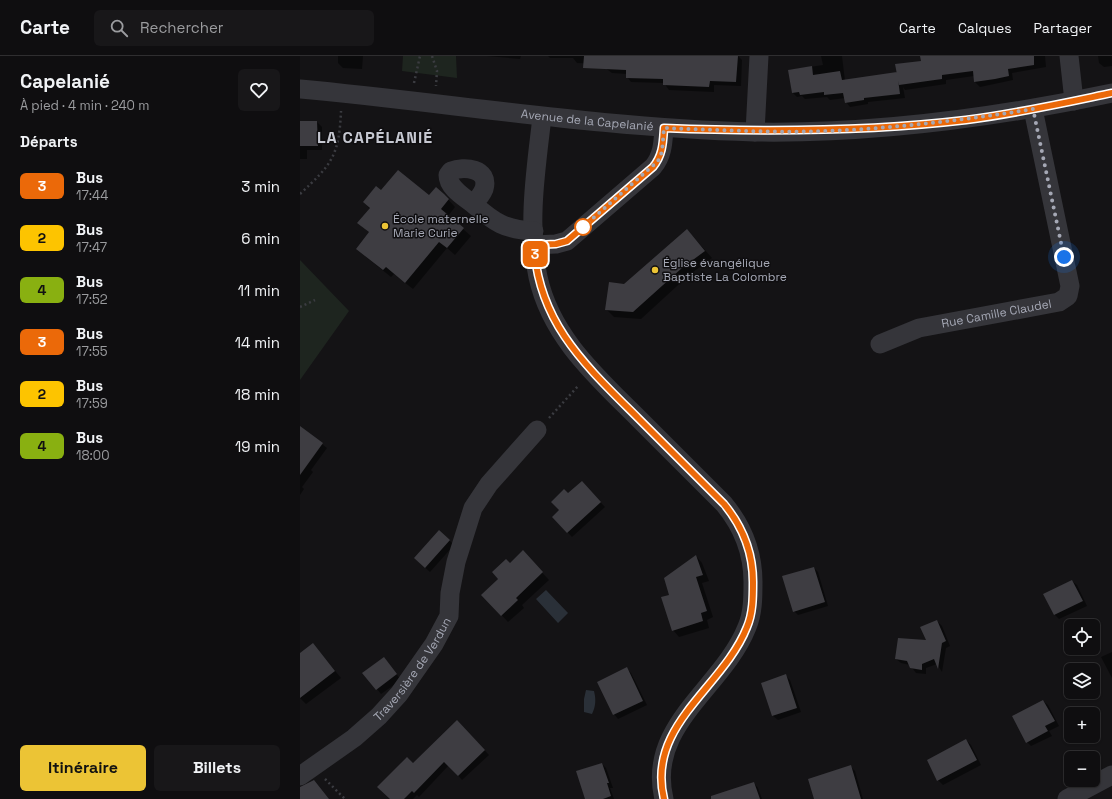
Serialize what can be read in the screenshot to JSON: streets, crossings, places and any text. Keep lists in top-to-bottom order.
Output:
{
  "streets": {
    "street": ["Avenue de la Capelanié", "Rue Camille Claudel", "Traversière de Verdun"]
  },
  "crossings": [
    ["Avenue de la Capelanié", "Rue Camille Claudel"]
  ],
  "districts": ["LA CAPÉLANIÉ"],
  "places": ["École maternelle Marie Curie", "Église évangélique Baptiste La Colombre"],
  "lines": ["bus line 3"],
  "page": {
    "header": "Carte",
    "search": "Rechercher",
    "nav": ["Carte", "Calques", "Partager"],
    "heading": [
      ["Capelanié", "À pied · 4 min · 240 m"],
      "Départs"
    ],
    "on_map": "3",
    "list": [
      {
        "mark": "3",
        "name": "Bus",
        "note": "17:44",
        "value": "3 min"
      },
      {
        "mark": "2",
        "name": "Bus",
        "note": "17:47",
        "value": "6 min"
      },
      {
        "mark": "4",
        "name": "Bus",
        "note": "17:52",
        "value": "11 min"
      },
      {
        "mark": "3",
        "name": "Bus",
        "note": "17:55",
        "value": "14 min"
      },
      {
        "mark": "2",
        "name": "Bus",
        "note": "17:59",
        "value": "18 min"
      },
      {
        "mark": "4",
        "name": "Bus",
        "note": "18:00",
        "value": "19 min"
      }
    ],
    "map_buttons": ["+", "−"],
    "buttons": ["Itinéraire", "Billets"]
  }
}
